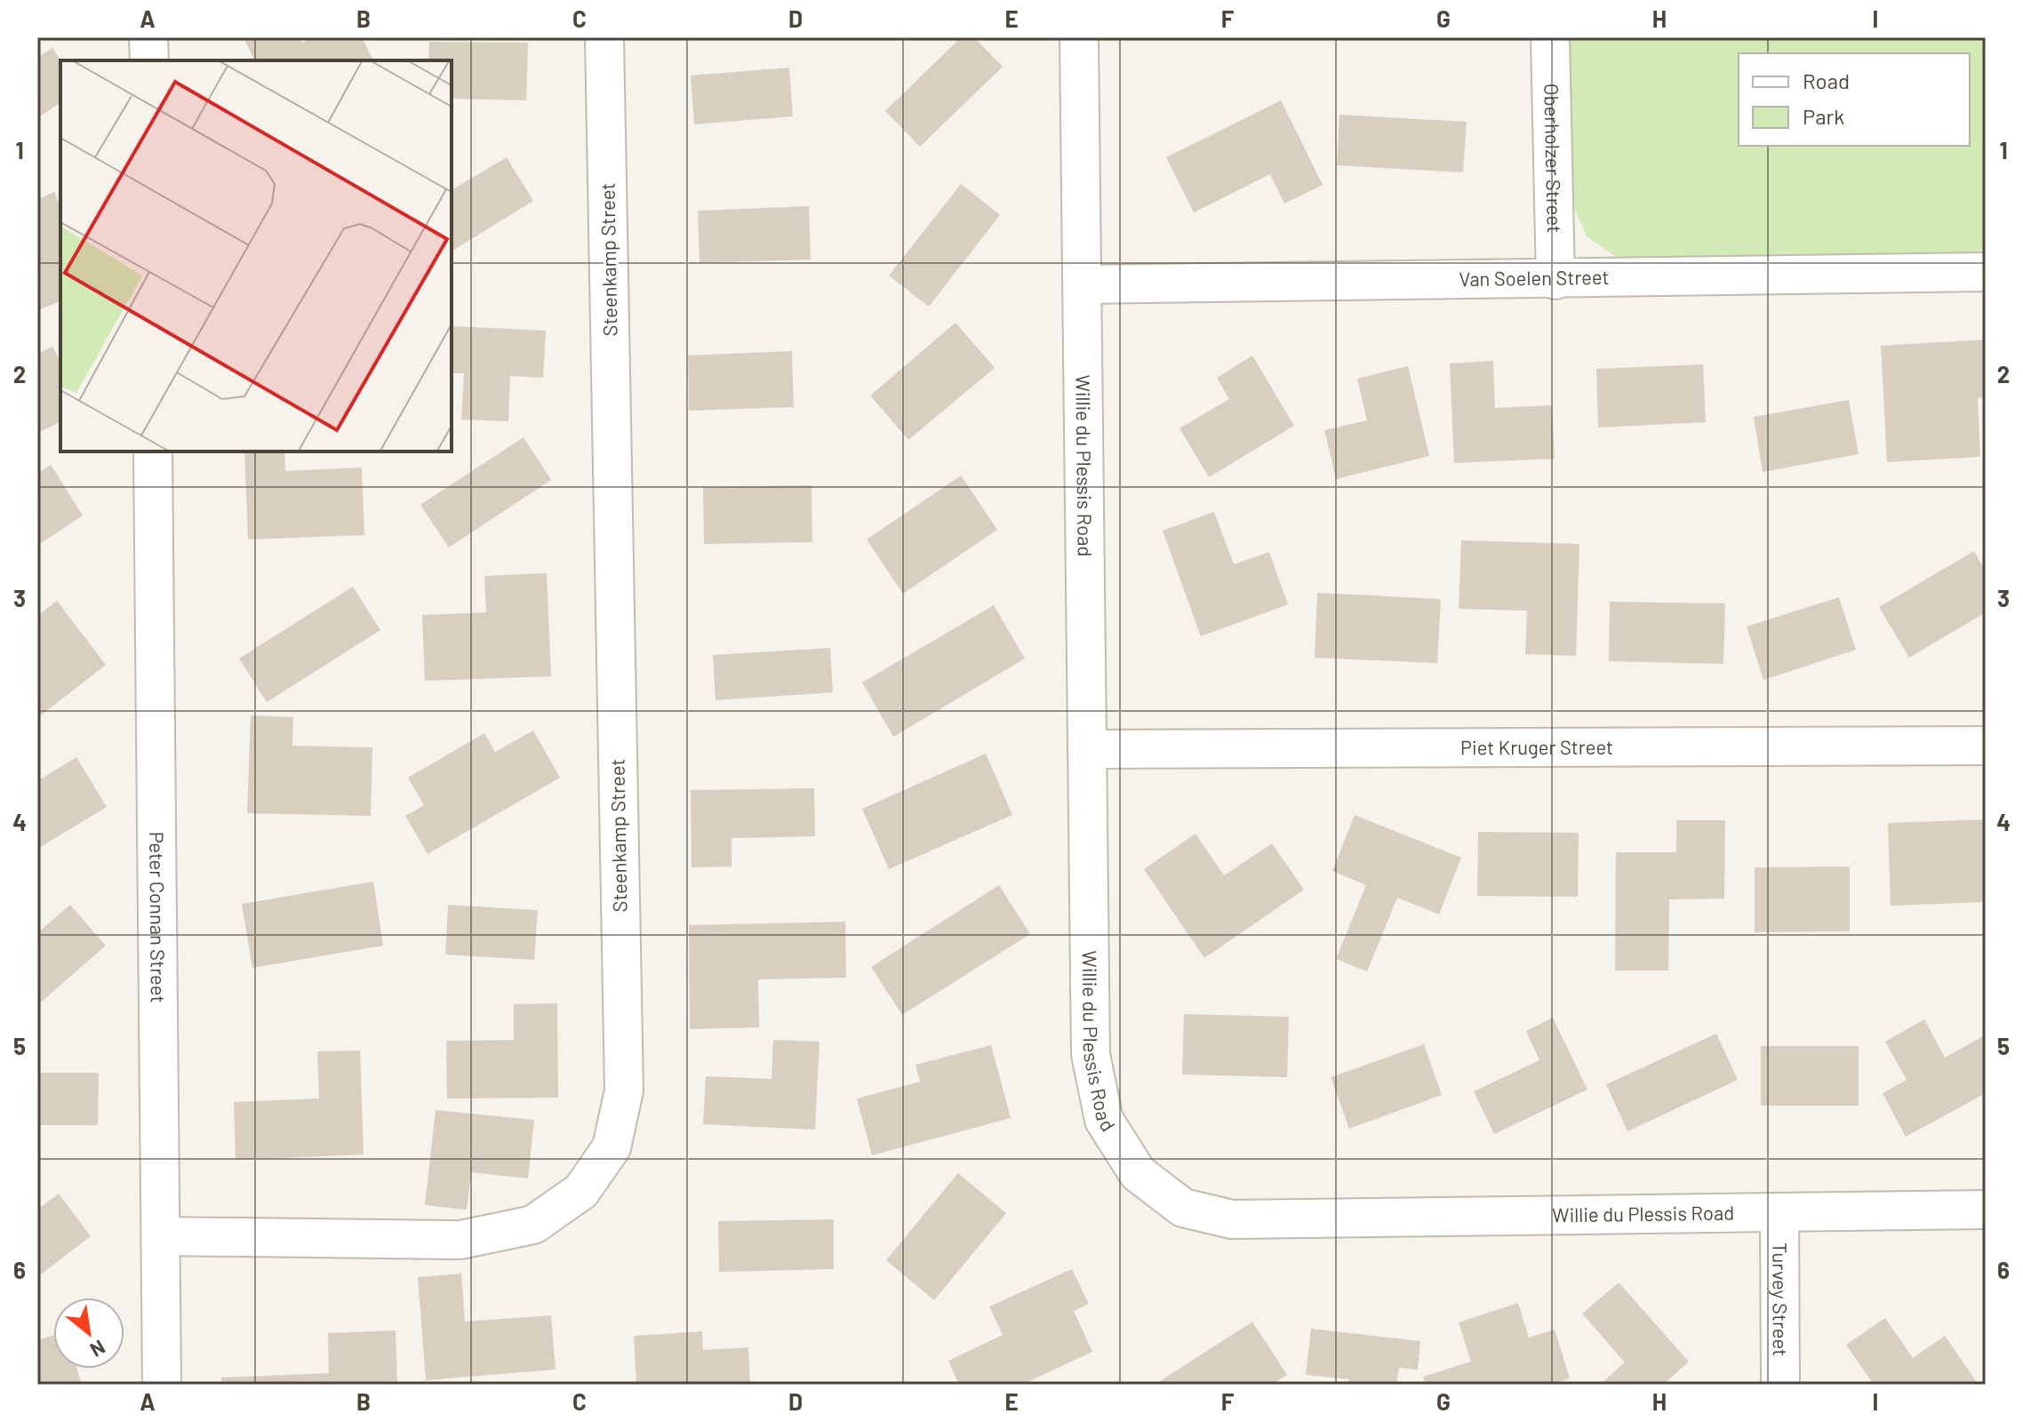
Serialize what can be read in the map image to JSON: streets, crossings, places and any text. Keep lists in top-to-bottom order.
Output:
{
  "streets": {
    "street": [
      "Oberholzer Street",
      "Steenkamp Street",
      "Van Soelen Street",
      "Willie du Plessis Road",
      "Piet Kruger Street",
      "Peter Connan Street",
      "Turvey Street"
    ]
  },
  "crossings": [
    ["Oberholzer Street", "Van Soelen Street"],
    ["Steenkamp Street", "Peter Connan Street"],
    ["Van Soelen Street", "Willie du Plessis Road"],
    ["Willie du Plessis Road", "Piet Kruger Street"],
    ["Willie du Plessis Road", "Turvey Street"]
  ],
  "legend": ["Road", "Park"],
  "north": "bottom right",
  "grid": {
    "columns": [
      "A",
      "B",
      "C",
      "D",
      "E",
      "F",
      "G",
      "H",
      "I"
    ],
    "rows": [
      "1",
      "2",
      "3",
      "4",
      "5",
      "6"
    ]
  }
}
